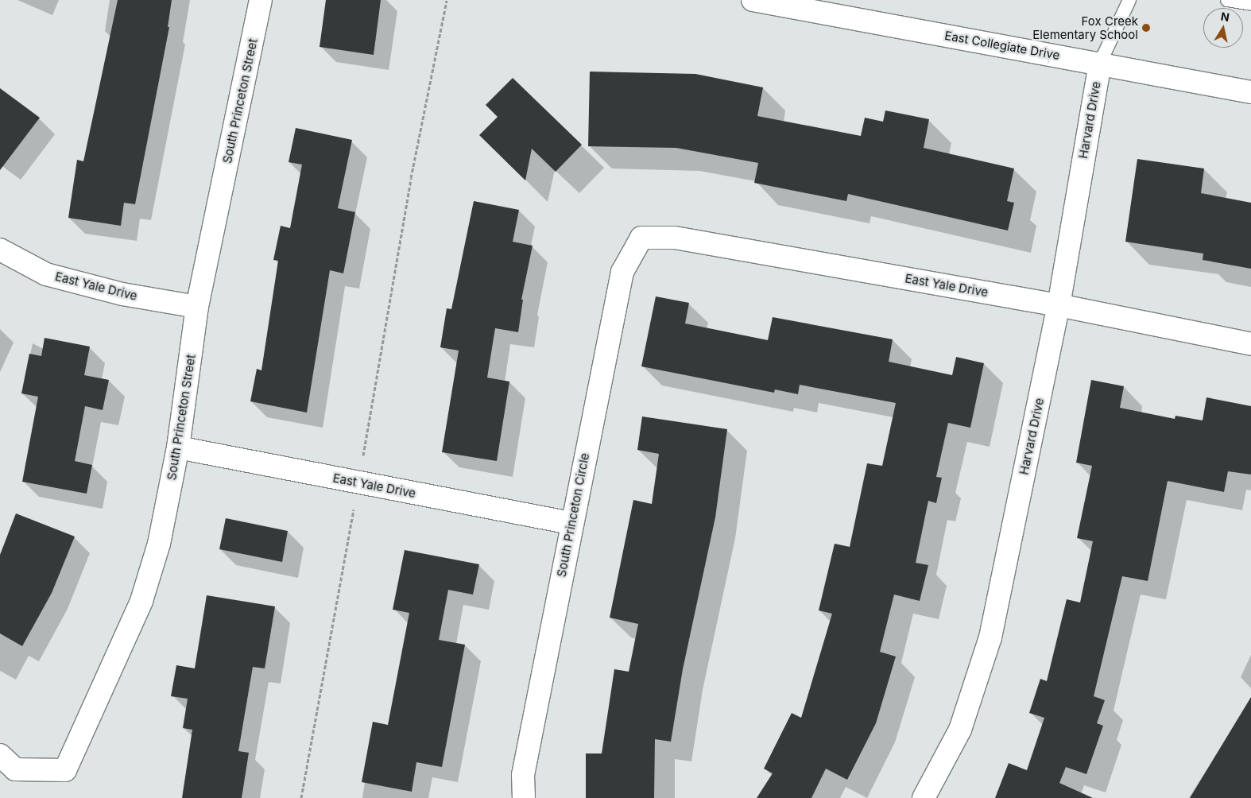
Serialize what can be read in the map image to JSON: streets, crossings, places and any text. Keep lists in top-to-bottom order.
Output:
{
  "streets": {
    "street": [
      "East Collegiate Drive",
      "South Princeton Street",
      "Harvard Drive",
      "East Yale Drive",
      "South Princeton Circle"
    ]
  },
  "crossings": [
    ["East Collegiate Drive", "Harvard Drive"],
    ["South Princeton Street", "East Yale Drive"],
    ["Harvard Drive", "East Yale Drive"],
    ["East Yale Drive", "South Princeton Circle"]
  ],
  "places": ["Fox Creek Elementary School"],
  "north": "top"
}
